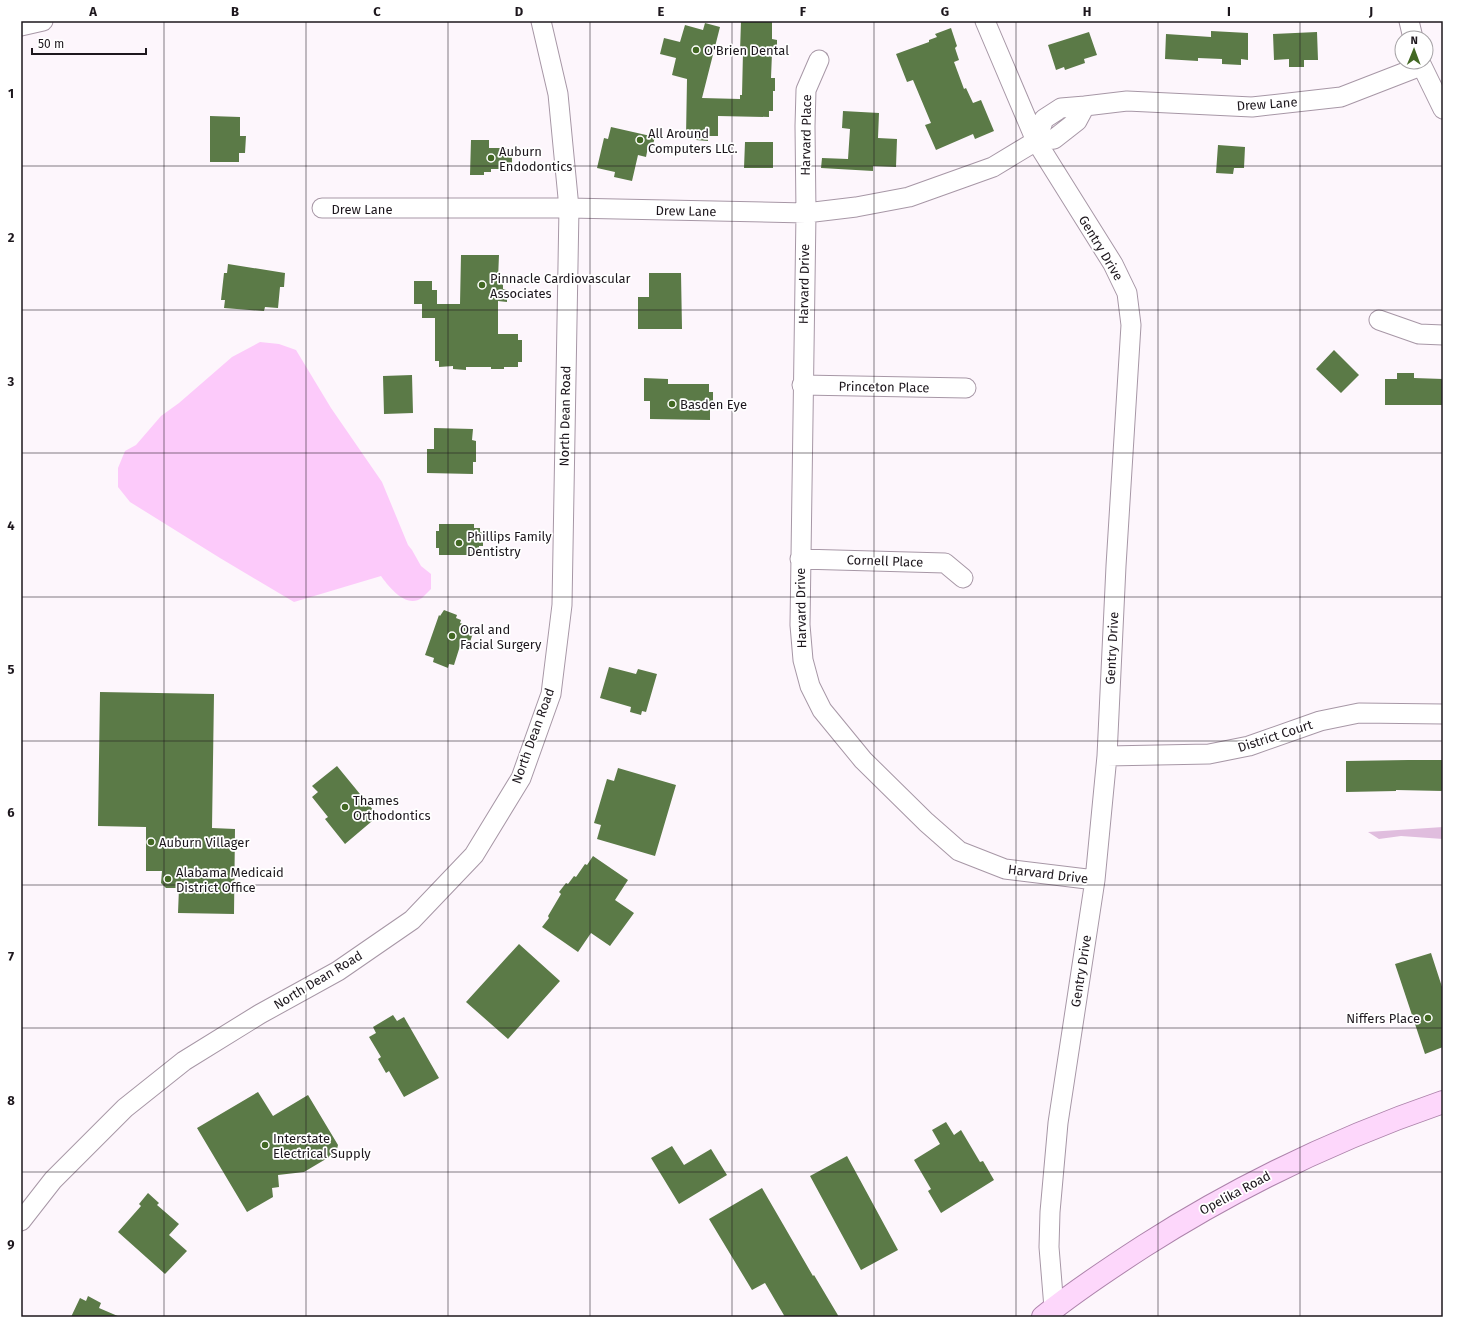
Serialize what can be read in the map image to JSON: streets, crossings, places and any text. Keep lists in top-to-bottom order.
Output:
{
  "streets": {
    "main road": ["Opelika Road"],
    "street": [
      "Drew Lane",
      "Harvard Place",
      "Gentry Drive",
      "Harvard Drive",
      "Princeton Place",
      "North Dean Road",
      "Cornell Place",
      "District Court"
    ]
  },
  "crossings": [
    ["Drew Lane", "Harvard Place"],
    ["Drew Lane", "Gentry Drive"],
    ["Drew Lane", "Harvard Drive"],
    ["Drew Lane", "North Dean Road"],
    ["Harvard Place", "Harvard Drive"],
    ["Gentry Drive", "Harvard Drive"],
    ["Gentry Drive", "District Court"],
    ["Gentry Drive", "Opelika Road"],
    ["Harvard Drive", "Princeton Place"],
    ["Harvard Drive", "Cornell Place"]
  ],
  "places": [
    "O'Brien Dental",
    "All Around Computers LLC.",
    "Auburn Endodontics",
    "Pinnacle Cardiovascular Associates",
    "Basden Eye",
    "Phillips Family Dentistry",
    "Oral and Facial Surgery",
    "Thames Orthodontics",
    "Auburn Villager",
    "Alabama Medicaid District Office",
    "Niffers Place",
    "Interstate Electrical Supply"
  ],
  "scale_bar": "50 m",
  "north": "top",
  "grid": {
    "columns": [
      "A",
      "B",
      "C",
      "D",
      "E",
      "F",
      "G",
      "H",
      "I",
      "J"
    ],
    "rows": [
      "1",
      "2",
      "3",
      "4",
      "5",
      "6",
      "7",
      "8",
      "9"
    ]
  }
}
